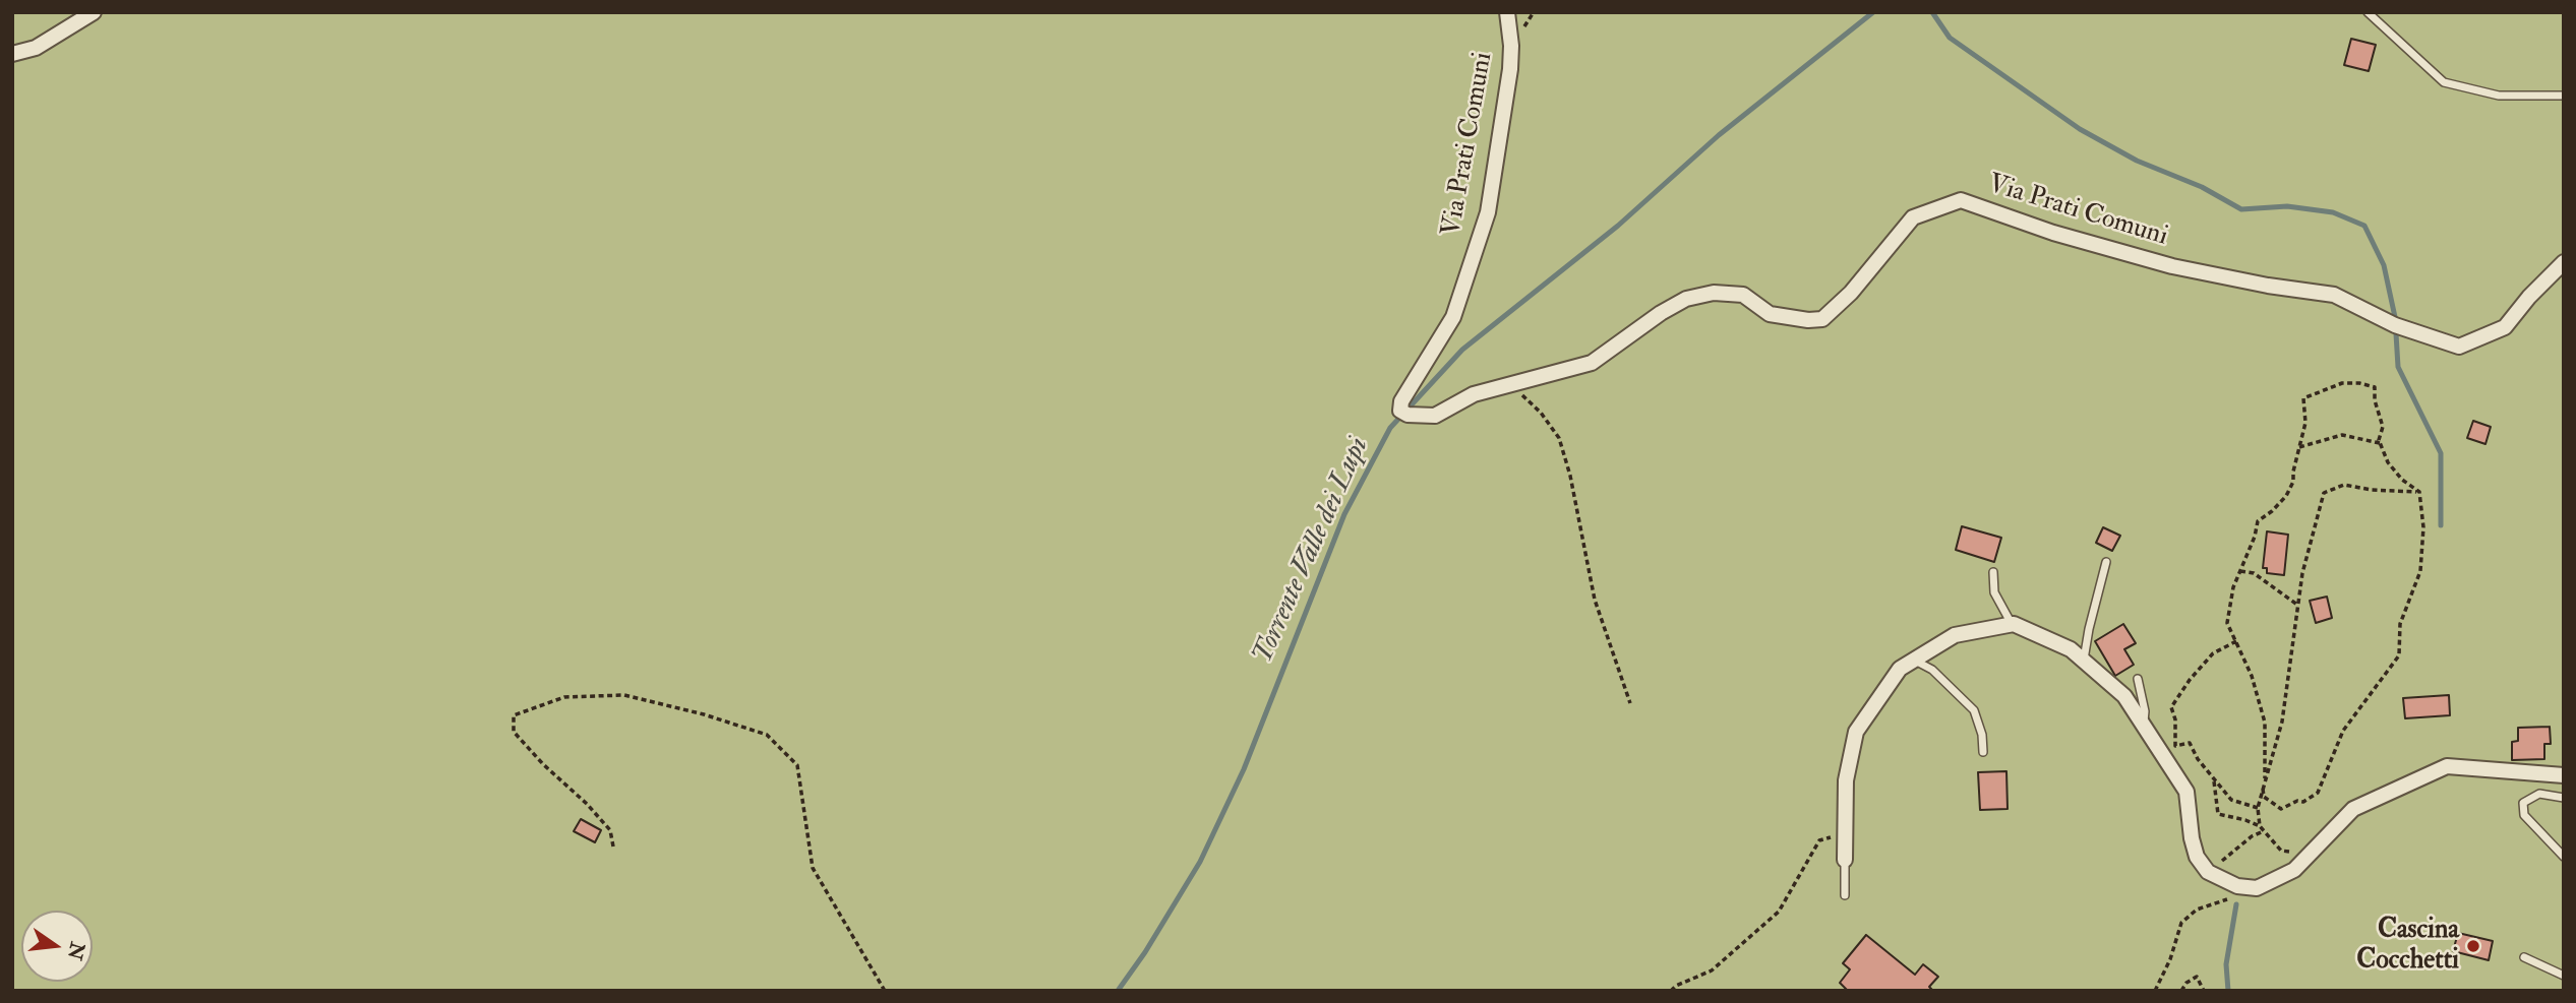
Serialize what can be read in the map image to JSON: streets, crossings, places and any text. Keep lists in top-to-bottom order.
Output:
{
  "streets": {
    "street": ["Via Prati Comuni"]
  },
  "water": ["Torrente Valle dei Lupi"],
  "places": ["Cascina Cocchetti"],
  "north": "right"
}
